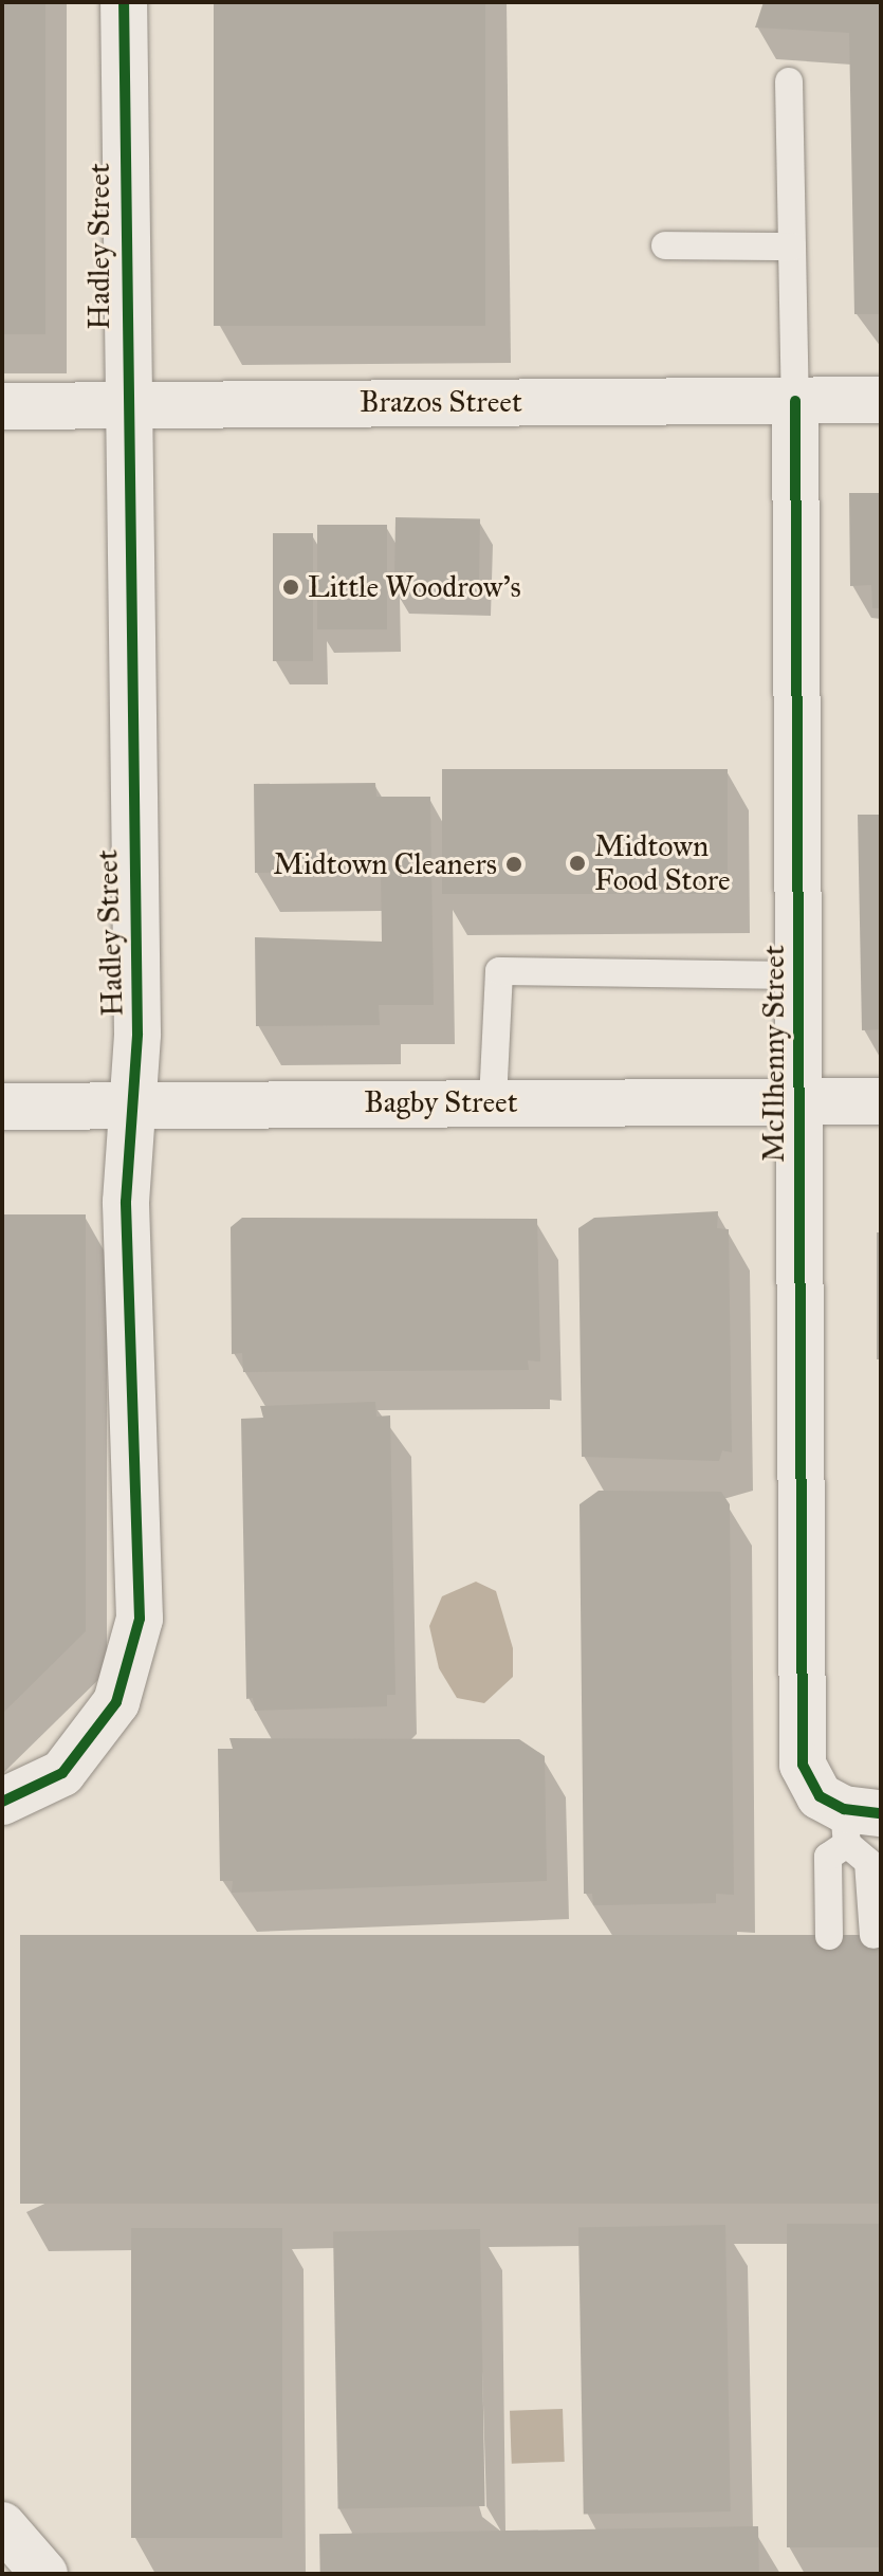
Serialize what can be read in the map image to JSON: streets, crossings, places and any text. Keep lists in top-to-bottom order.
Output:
{
  "streets": {
    "street": [
      "Hadley Street",
      "Brazos Street",
      "McIlhenny Street",
      "Bagby Street"
    ]
  },
  "crossings": [
    ["Hadley Street", "Brazos Street"],
    ["Hadley Street", "Bagby Street"],
    ["Brazos Street", "McIlhenny Street"],
    ["McIlhenny Street", "Bagby Street"]
  ],
  "places": ["Little Woodrow's", "Midtown Food Store", "Midtown Cleaners"]
}
